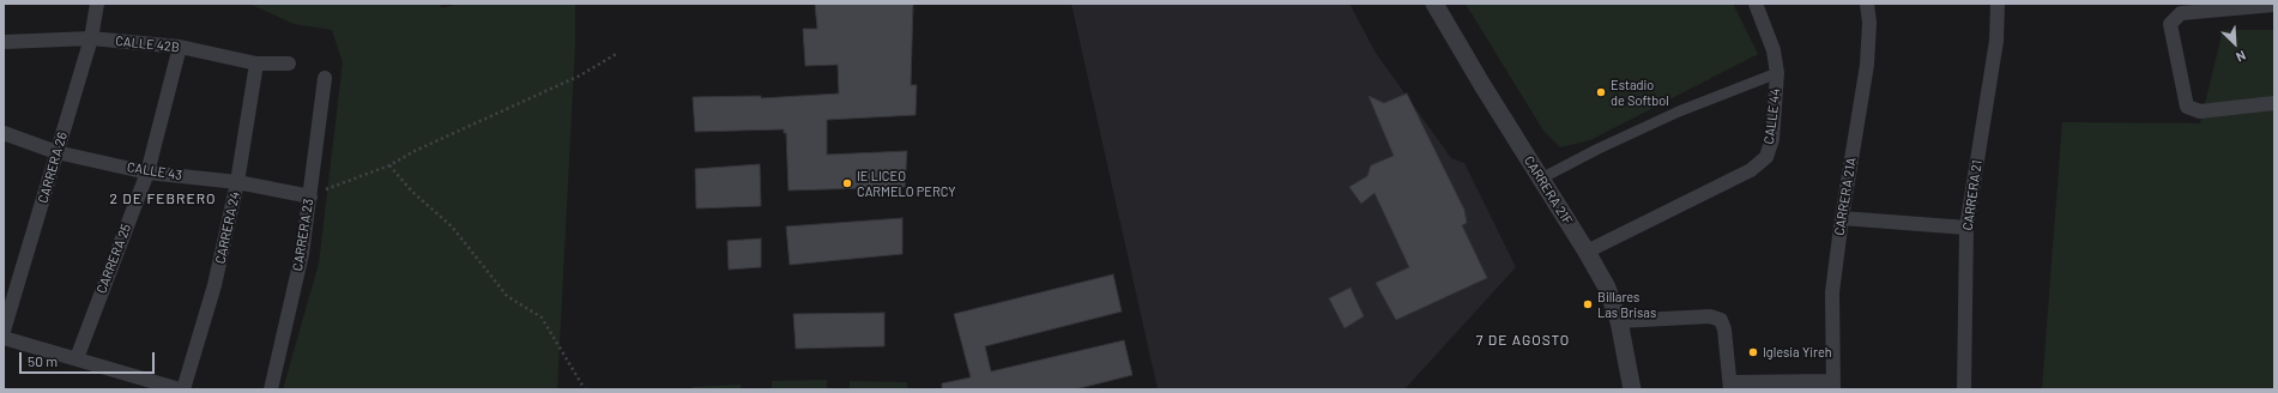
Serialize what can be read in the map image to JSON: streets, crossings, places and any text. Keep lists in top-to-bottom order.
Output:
{
  "streets": {
    "street": [
      "CALLE 42B",
      "CALLE 44",
      "CARRERA 26",
      "CALLE 43",
      "CARRERA 21F",
      "CARRERA 21",
      "CARRERA 21A",
      "CARRERA 24",
      "CARRERA 23",
      "CARRERA 25"
    ]
  },
  "crossings": [
    ["CALLE 42B", "CARRERA 26"],
    ["CALLE 42B", "CARRERA 24"],
    ["CALLE 42B", "CARRERA 25"],
    ["CALLE 44", "CARRERA 21F"],
    ["CARRERA 26", "CALLE 43"],
    ["CALLE 43", "CARRERA 24"],
    ["CALLE 43", "CARRERA 23"],
    ["CALLE 43", "CARRERA 25"]
  ],
  "districts": ["2 DE FEBRERO", "7 DE AGOSTO"],
  "places": [
    "Estadio de Softbol",
    "IE LICEO CARMELO PERCY",
    "Billares Las Brisas",
    "Iglesia Yireh"
  ],
  "scale_bar": "50 m",
  "north": "bottom right"
}
